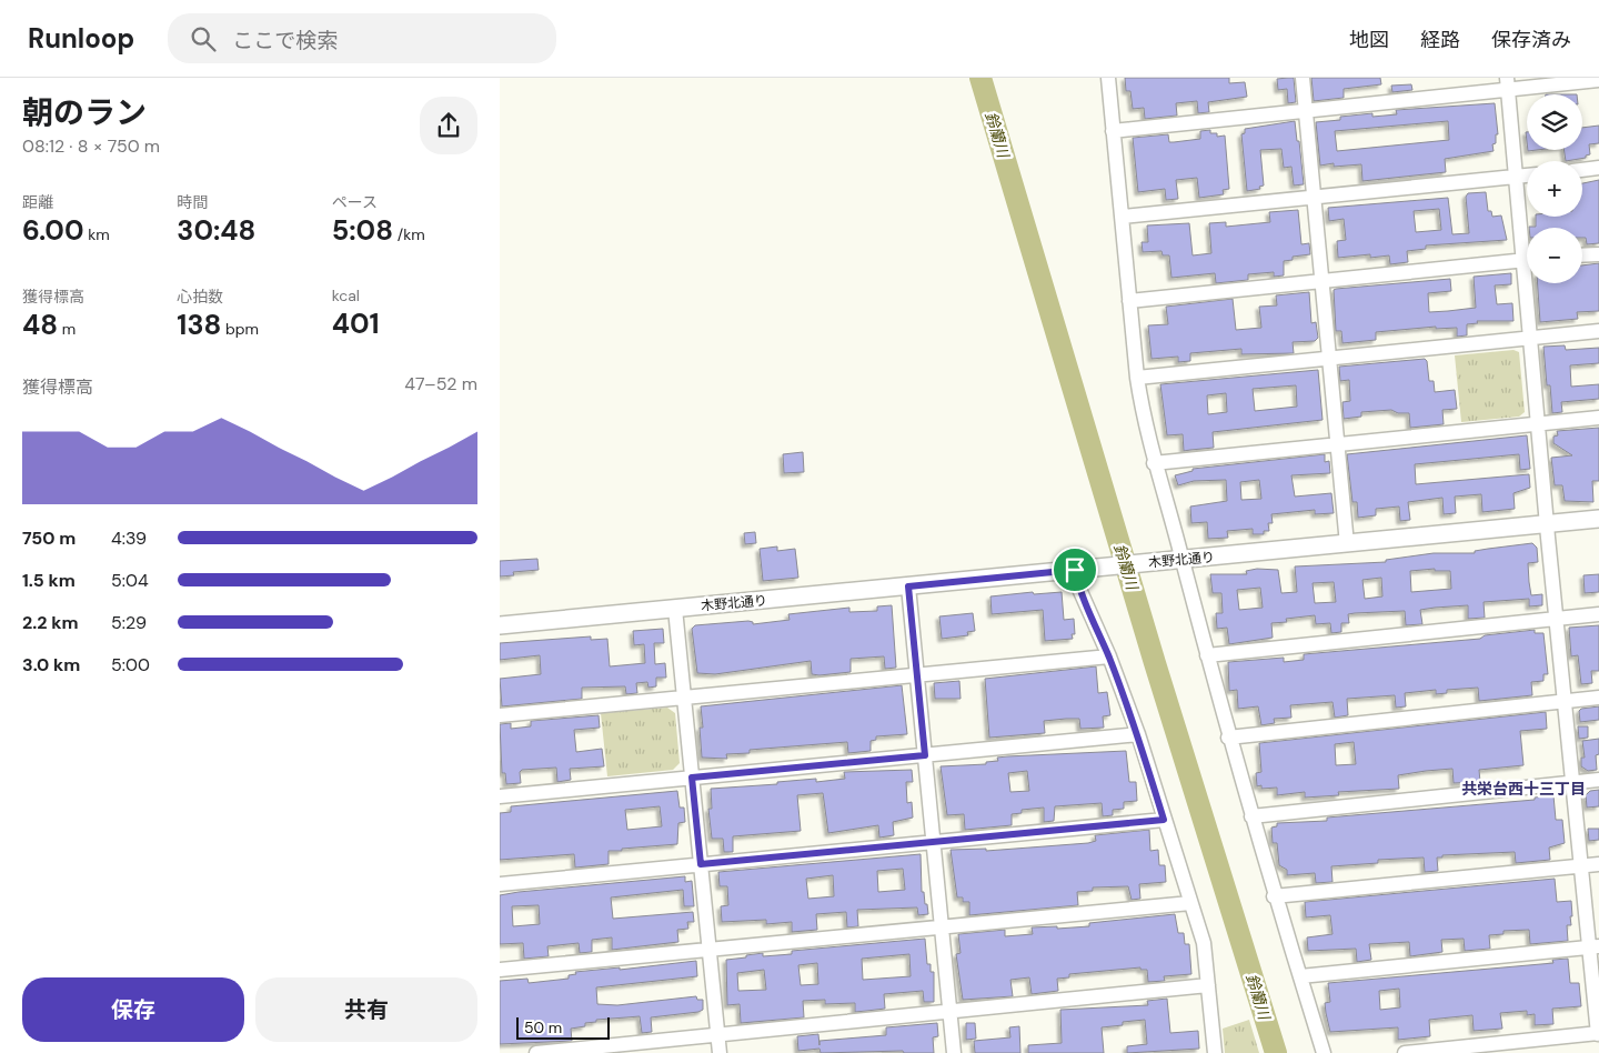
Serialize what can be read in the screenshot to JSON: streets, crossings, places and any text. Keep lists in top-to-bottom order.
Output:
{
  "streets": {
    "street": ["木野北通り"]
  },
  "districts": ["共栄台西十三丁目"],
  "water": ["鈴蘭川"],
  "scale_bar": "50 m",
  "page": {
    "header": "Runloop",
    "search": "ここで検索",
    "nav": ["地図", "経路", "保存済み"],
    "heading": ["朝のラン", "08:12 · 8 × 750 m"],
    "map_buttons": ["+", "−"],
    "stats": [
      ["距離", "6.00 km"],
      ["時間", "30:48"],
      ["ペース", "5:08 /km"],
      ["獲得標高", "48 m"],
      ["心拍数", "138 bpm"],
      ["kcal", "401"]
    ],
    "chart": ["獲得標高", "47–52 m"],
    "list": [
      {
        "name": "750 m",
        "note": "4:39"
      },
      {
        "name": "1.5 km",
        "note": "5:04"
      },
      {
        "name": "2.2 km",
        "note": "5:29"
      },
      {
        "name": "3.0 km",
        "note": "5:00"
      }
    ],
    "buttons": ["保存", "共有"],
    "scale": "50 m"
  }
}
